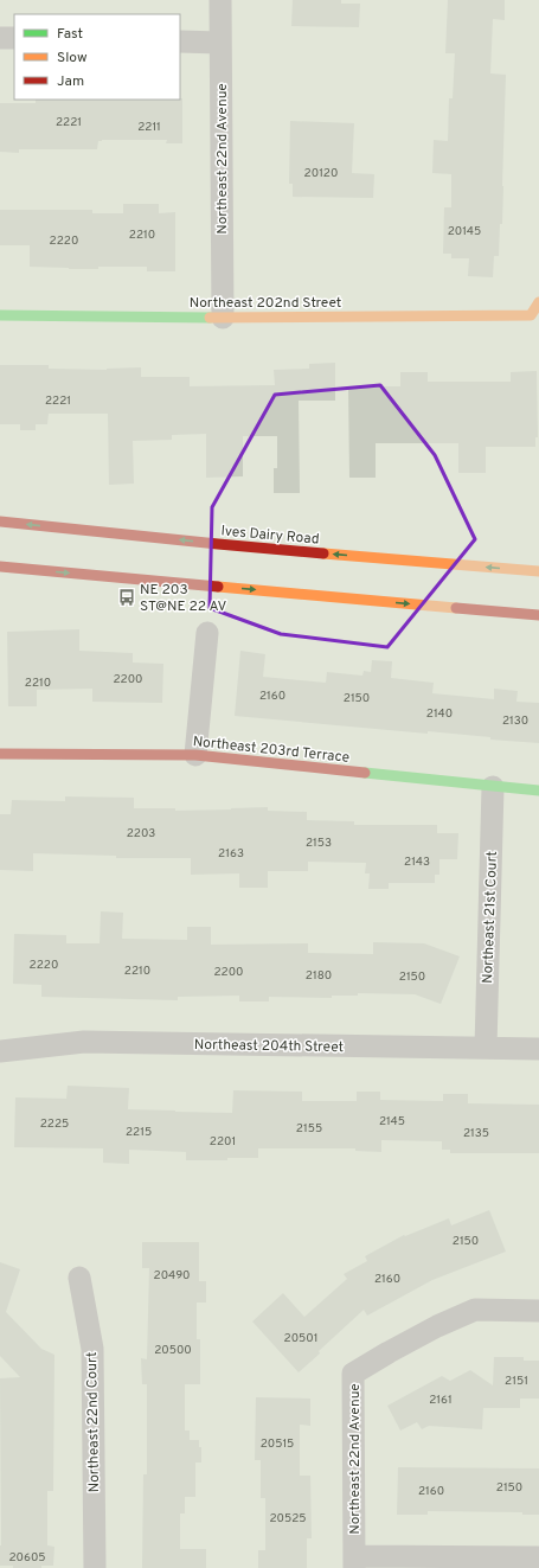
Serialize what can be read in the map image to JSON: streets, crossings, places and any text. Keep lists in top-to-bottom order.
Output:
{
  "streets": {
    "street": [
      "Northeast 22nd Avenue",
      "Northeast 202nd Street",
      "Ives Dairy Road",
      "Northeast 203rd Terrace",
      "Northeast 21st Court",
      "Northeast 204th Street",
      "Northeast 22nd Court"
    ]
  },
  "crossings": [
    ["Northeast 22nd Avenue", "Northeast 202nd Street"],
    ["Northeast 203rd Terrace", "Northeast 21st Court"],
    ["Northeast 21st Court", "Northeast 204th Street"]
  ],
  "places": {
    "bus stop": ["NE 203 ST@NE 22 AV"]
  },
  "house_numbers": [
    "2221",
    "2211",
    "20120",
    "20145",
    "2210",
    "2220",
    "2221",
    "2200",
    "2210",
    "2160",
    "2150",
    "2140",
    "2130",
    "2203",
    "2153",
    "2163",
    "2143",
    "2220",
    "2210",
    "2200",
    "2180",
    "2150",
    "2145",
    "2225",
    "2155",
    "2215",
    "2135",
    "2201",
    "2150",
    "20490",
    "2160",
    "20501",
    "20500",
    "2151",
    "2161",
    "20515",
    "2150",
    "2160",
    "20525",
    "20605"
  ],
  "legend": ["Fast", "Slow", "Jam"]
}
